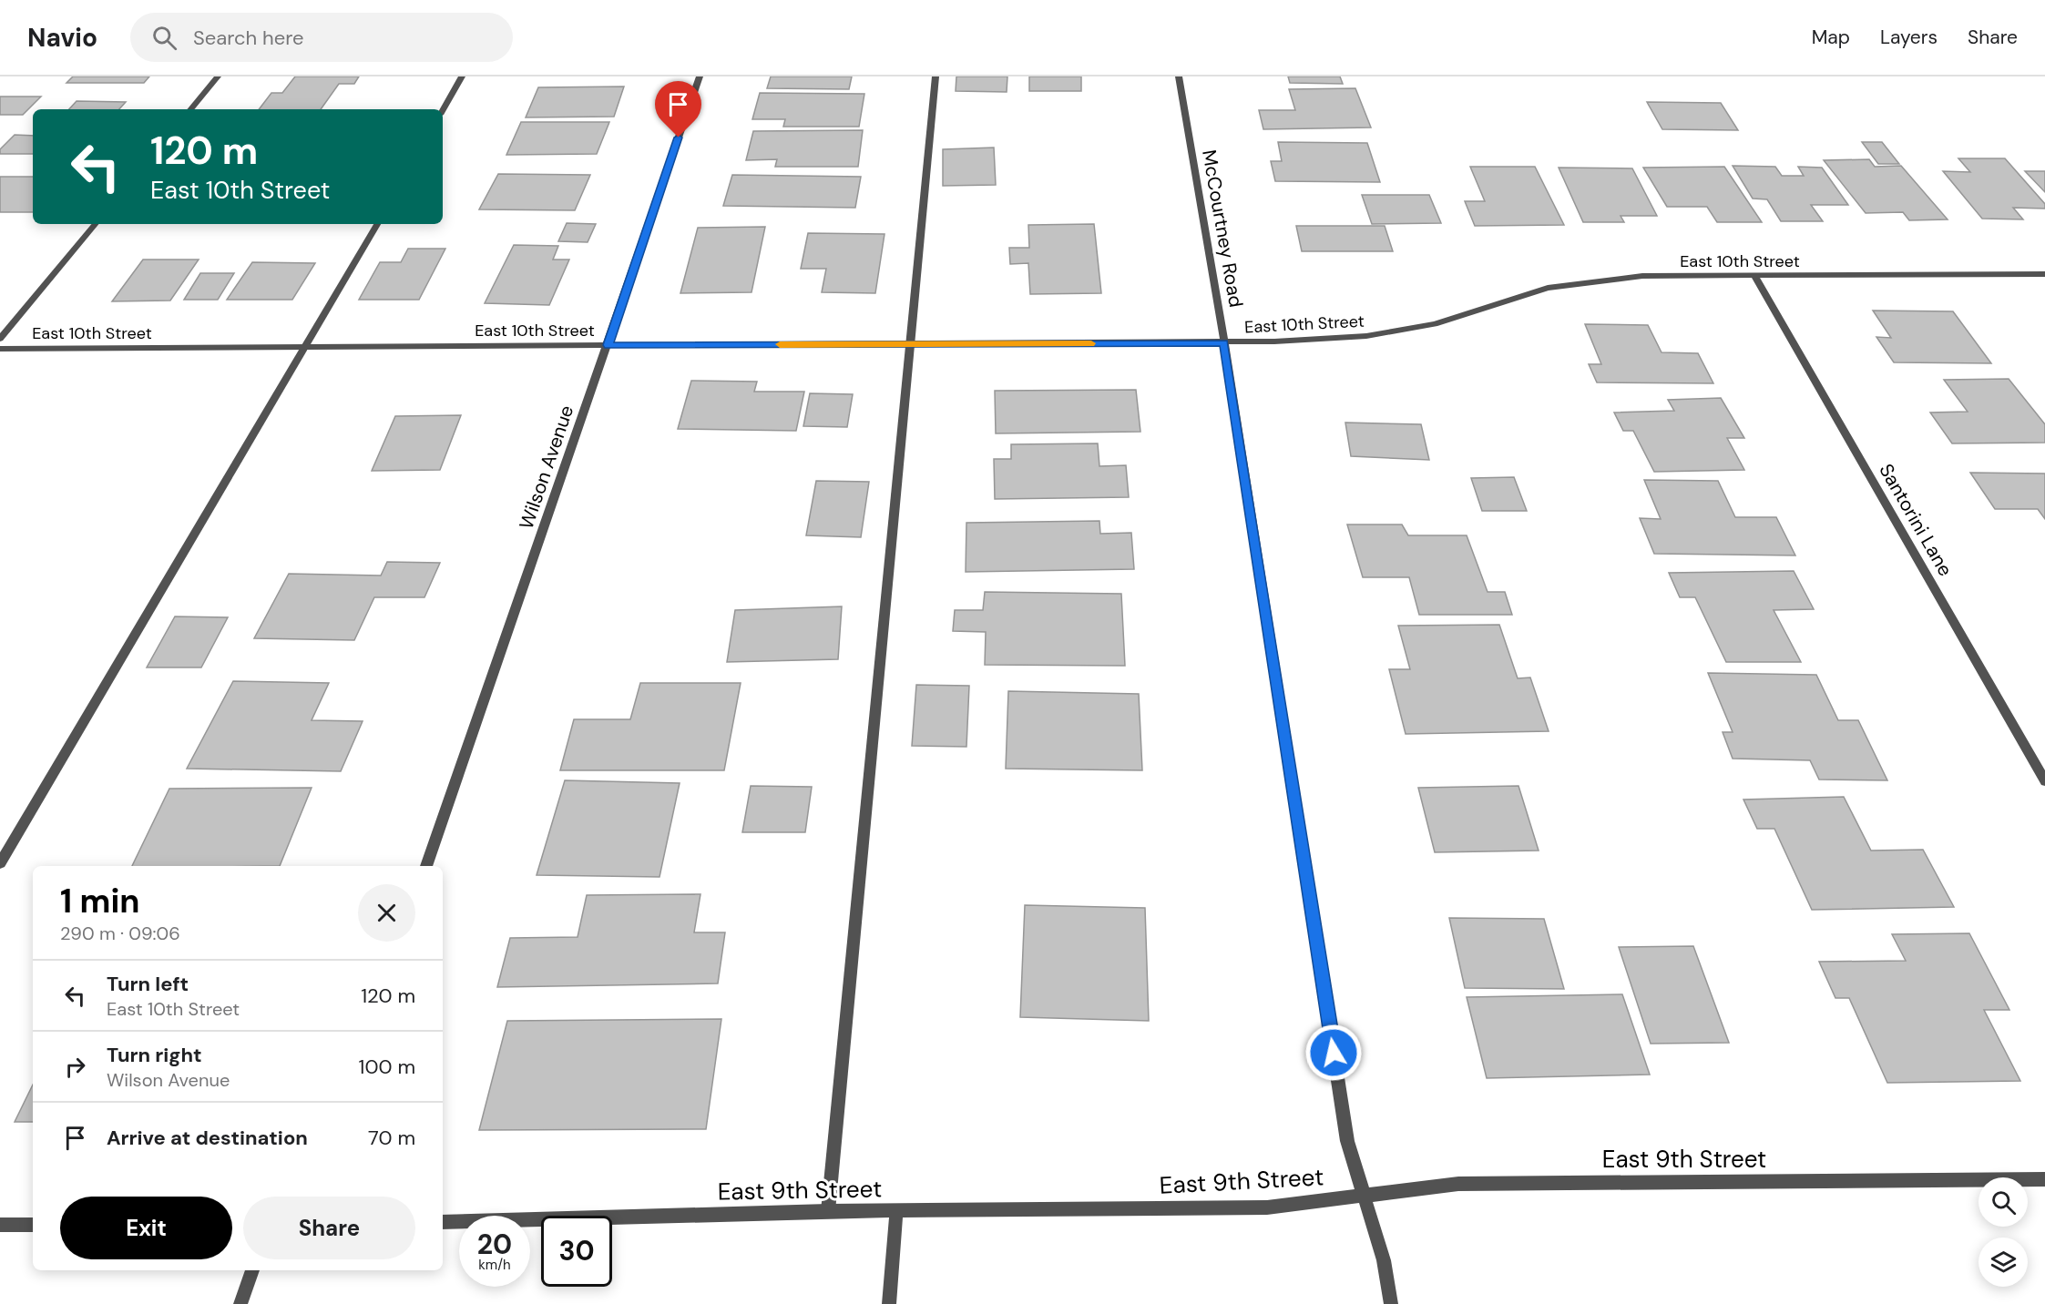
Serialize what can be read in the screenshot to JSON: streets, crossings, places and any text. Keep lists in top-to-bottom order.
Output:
{
  "streets": {
    "street": [
      "McCourtney Road",
      "East 10th Street",
      "Wilson Avenue",
      "Santorini Lane",
      "East 9th Street"
    ]
  },
  "crossings": [
    ["McCourtney Road", "East 10th Street"],
    ["McCourtney Road", "East 9th Street"],
    ["East 10th Street", "Wilson Avenue"],
    ["East 10th Street", "Santorini Lane"]
  ],
  "page": {
    "header": "Navio",
    "search": "Search here",
    "nav": ["Map", "Layers", "Share"],
    "turn": ["120 m", "East 10th Street"],
    "heading": ["1 min", "290 m · 09:06"],
    "list": [
      {
        "name": "Turn left",
        "note": "East 10th Street",
        "value": "120 m"
      },
      {
        "name": "Turn right",
        "note": "Wilson Avenue",
        "value": "100 m"
      },
      {
        "name": "Arrive at destination",
        "value": "70 m"
      }
    ],
    "buttons": ["Exit", "Share"],
    "speed": "20 km/h",
    "limit": "30"
  }
}
